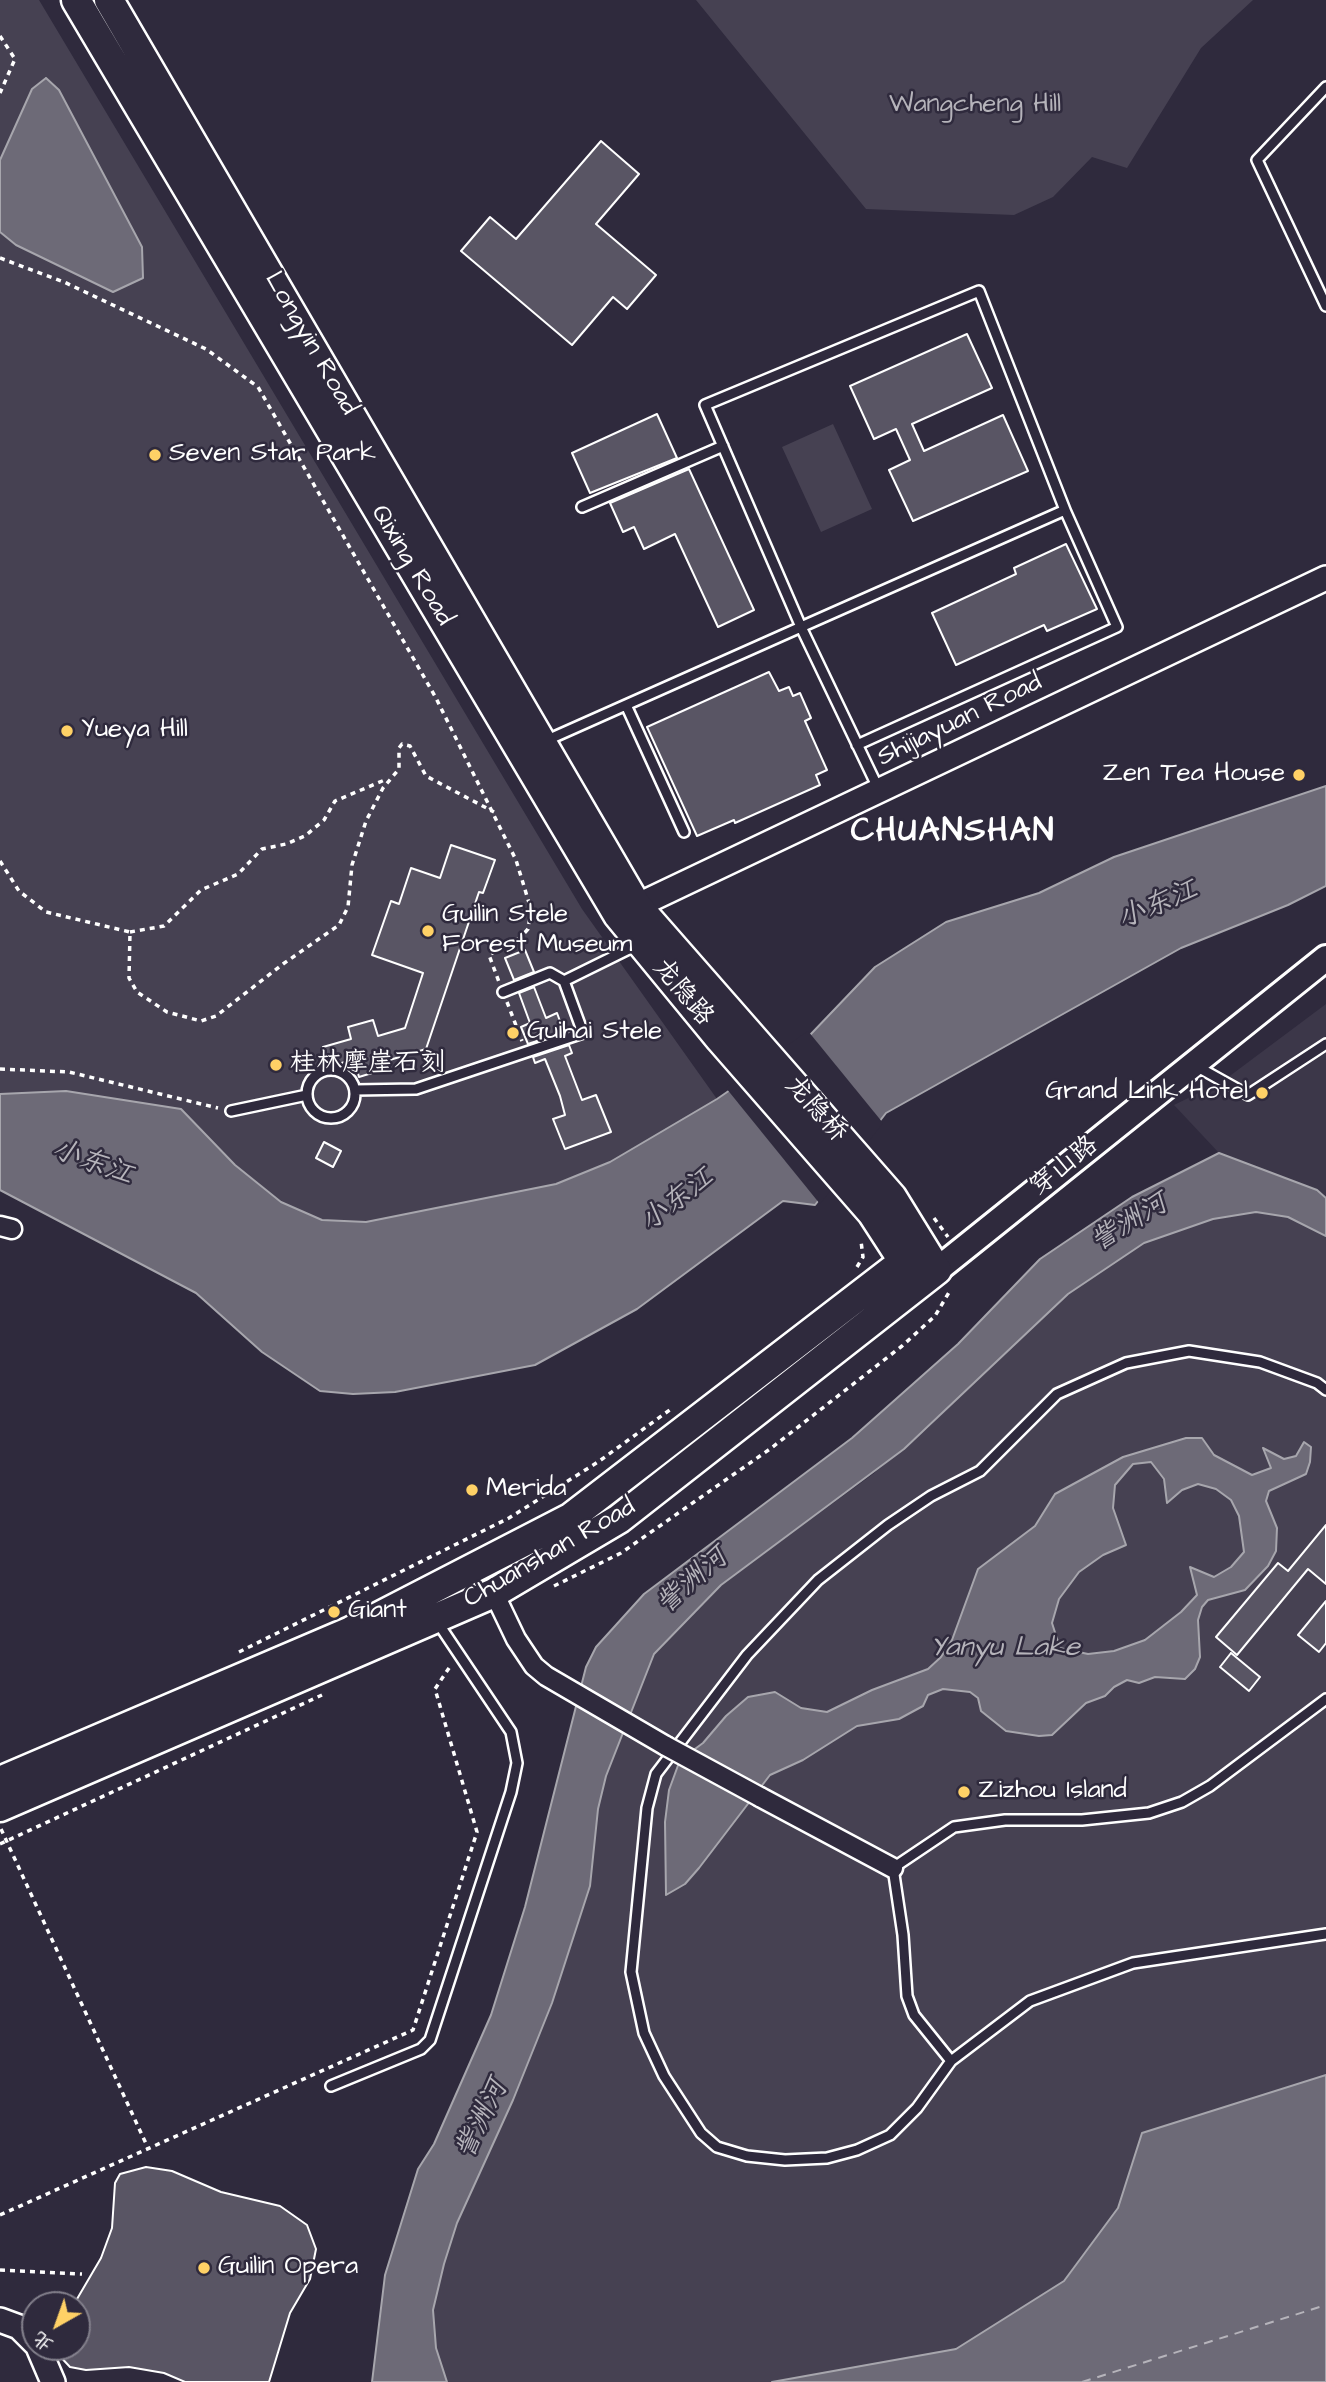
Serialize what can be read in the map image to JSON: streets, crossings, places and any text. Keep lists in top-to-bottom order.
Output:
{
  "streets": {
    "main road": [
      "Longyin Road",
      "Qixing Road",
      "龙隐路",
      "龙隐桥",
      "穿山路",
      "Chuanshan Road"
    ],
    "street": ["Shijiayuan Road"]
  },
  "crossings": [
    ["Longyin Road", "Qixing Road"],
    ["Longyin Road", "Shijiayuan Road"],
    ["Longyin Road", "龙隐路"],
    ["Shijiayuan Road", "龙隐路"],
    ["龙隐路", "龙隐桥"],
    ["穿山路", "Chuanshan Road"]
  ],
  "districts": ["CHUANSHAN"],
  "water": ["小东江", "訾洲河", "Yanyu Lake"],
  "parks": ["Wangcheng Hill"],
  "places": [
    "Seven Star Park",
    "Yueya Hill",
    "Zen Tea House",
    "Guilin Stele Forest Museum",
    "Guihai Stele",
    "桂林摩崖石刻",
    "Grand Link Hotel",
    "Merida",
    "Giant",
    "Zizhou Island",
    "Guilin Opera"
  ],
  "north": "bottom left"
}
